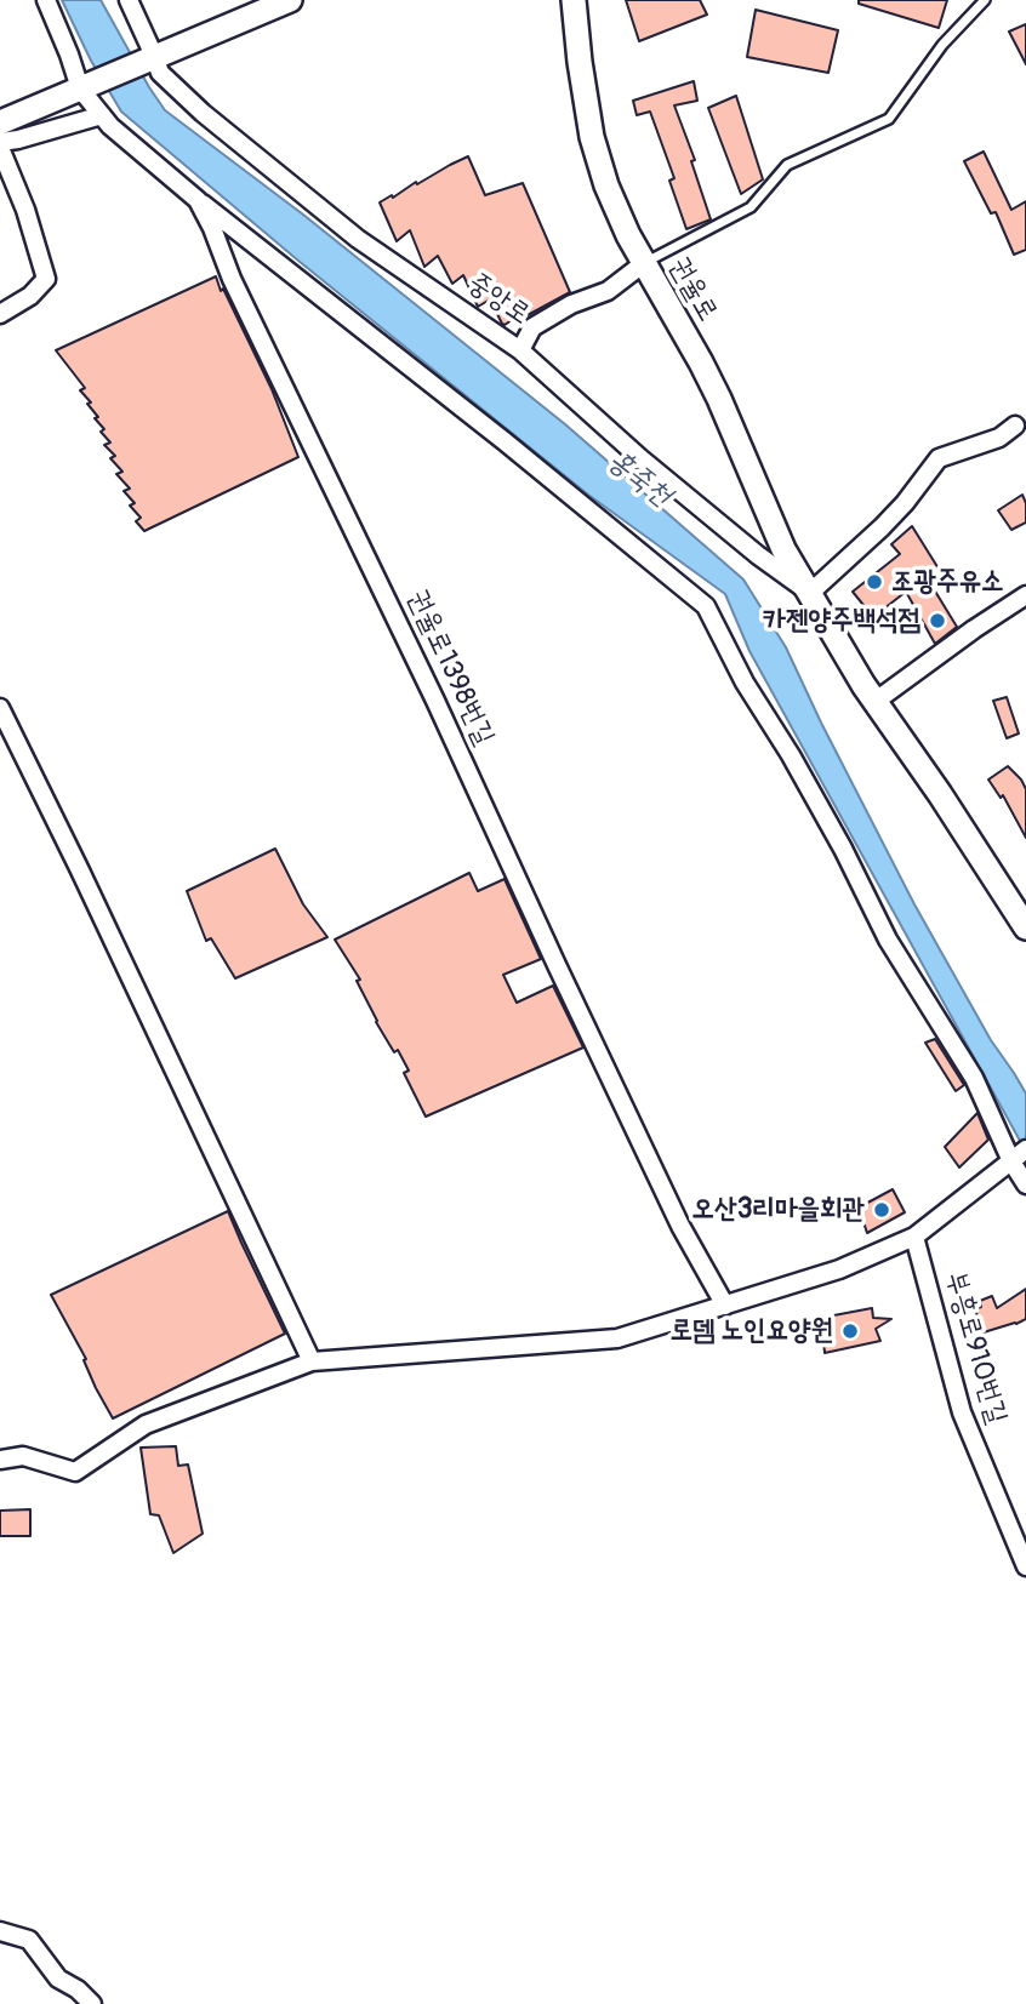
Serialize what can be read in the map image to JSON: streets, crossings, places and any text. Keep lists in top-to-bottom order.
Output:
{
  "streets": {
    "main road": ["권율로"],
    "street": ["중앙로", "권율로1398번길", "부흥로910번길"]
  },
  "crossings": [
    ["권율로", "중앙로"]
  ],
  "water": ["홍죽천"],
  "places": [
    "조광주유소",
    "카젠양주백석점",
    "오산3리마을회관",
    "로뎀 노인요양원"
  ]
}
